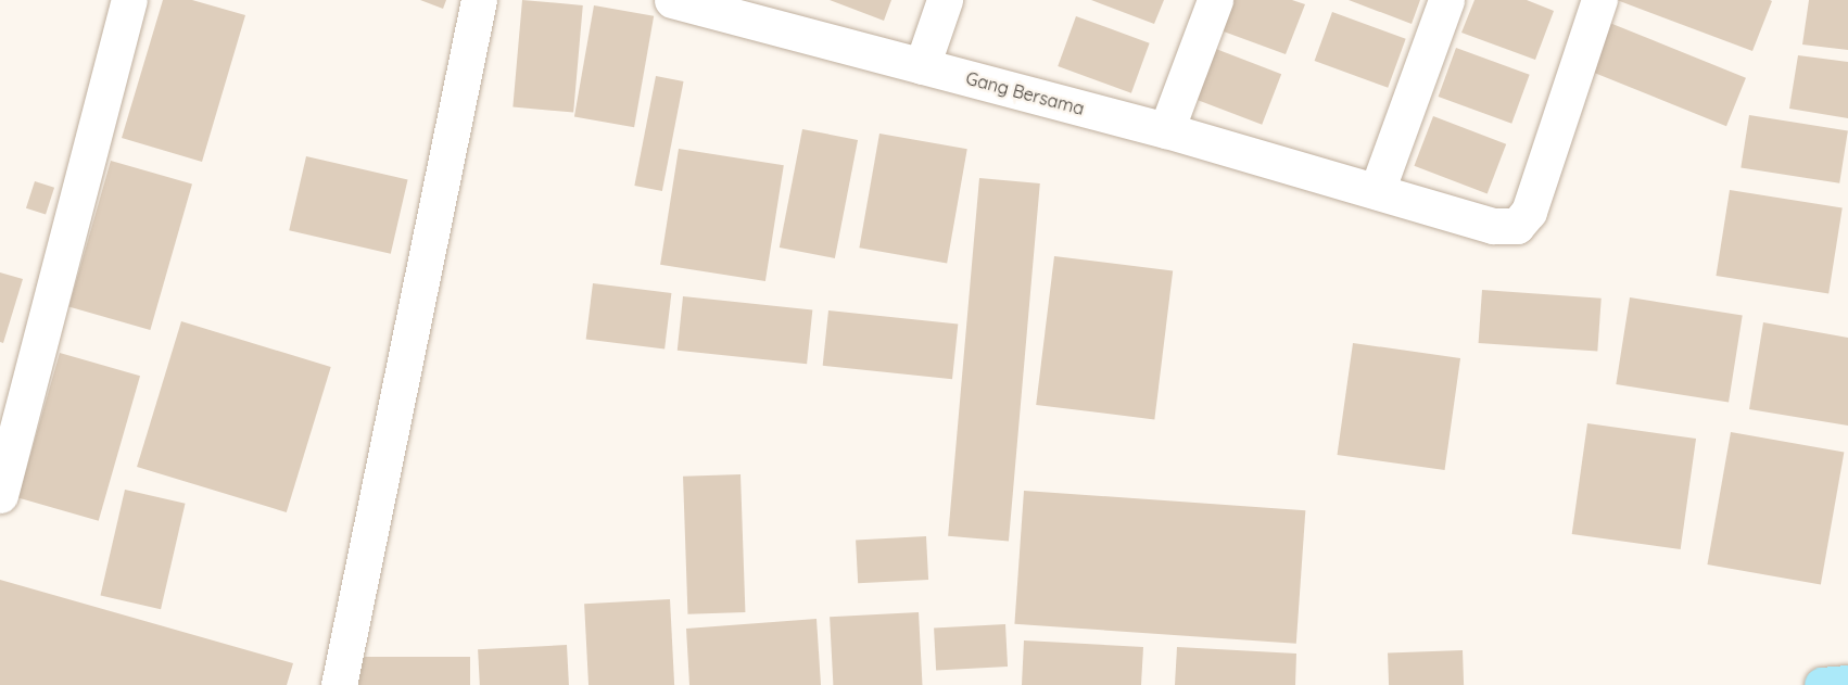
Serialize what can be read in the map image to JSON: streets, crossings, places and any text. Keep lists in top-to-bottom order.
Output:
{
  "streets": {
    "street": ["Gang Bersama"]
  }
}
